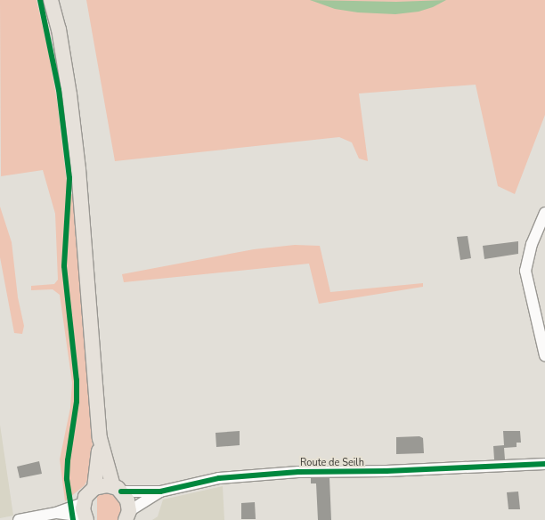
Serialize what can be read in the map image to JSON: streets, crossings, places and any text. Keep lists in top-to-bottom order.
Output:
{
  "streets": {
    "street": ["Route de Seilh"]
  }
}
